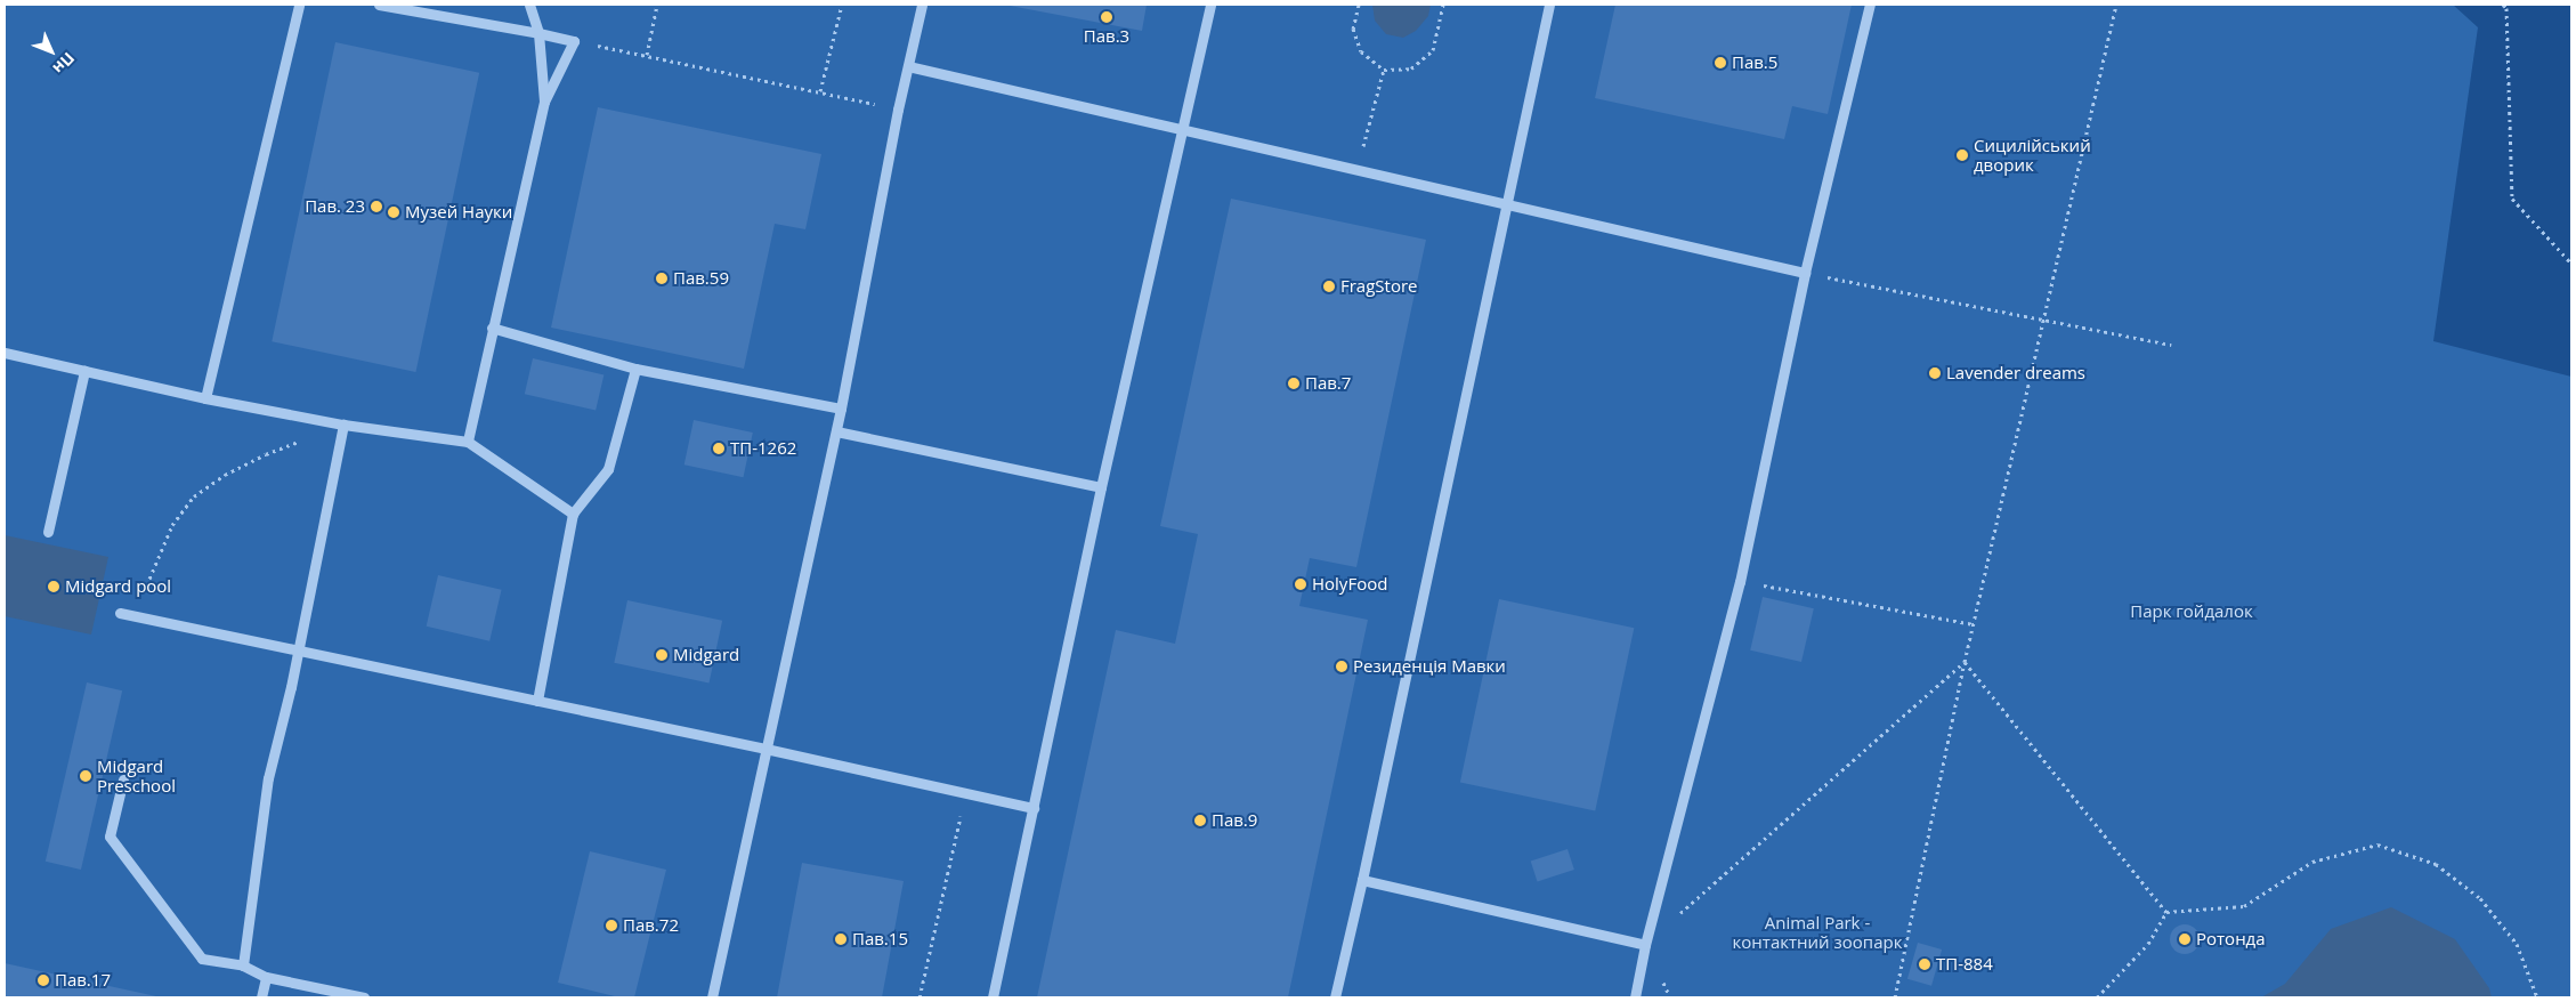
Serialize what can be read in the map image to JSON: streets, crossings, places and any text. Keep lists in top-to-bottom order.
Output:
{
  "parks": ["Парк гойдалок", "Animal Park - контактний зоопарк"],
  "places": [
    "Пав.3",
    "Пав.5",
    "Сицилійський дворик",
    "Пав. 23",
    "Музей Науки",
    "Пав.59",
    "FragStore",
    "Lavender dreams",
    "Пав.7",
    "ТП-1262",
    "HolyFood",
    "Midgard pool",
    "Midgard",
    "Резиденція Мавки",
    "Midgard Preschool",
    "Пав.9",
    "Пав.72",
    "Пав.15",
    "Ротонда",
    "ТП-884",
    "Пав.17"
  ],
  "north": "bottom right"
}
